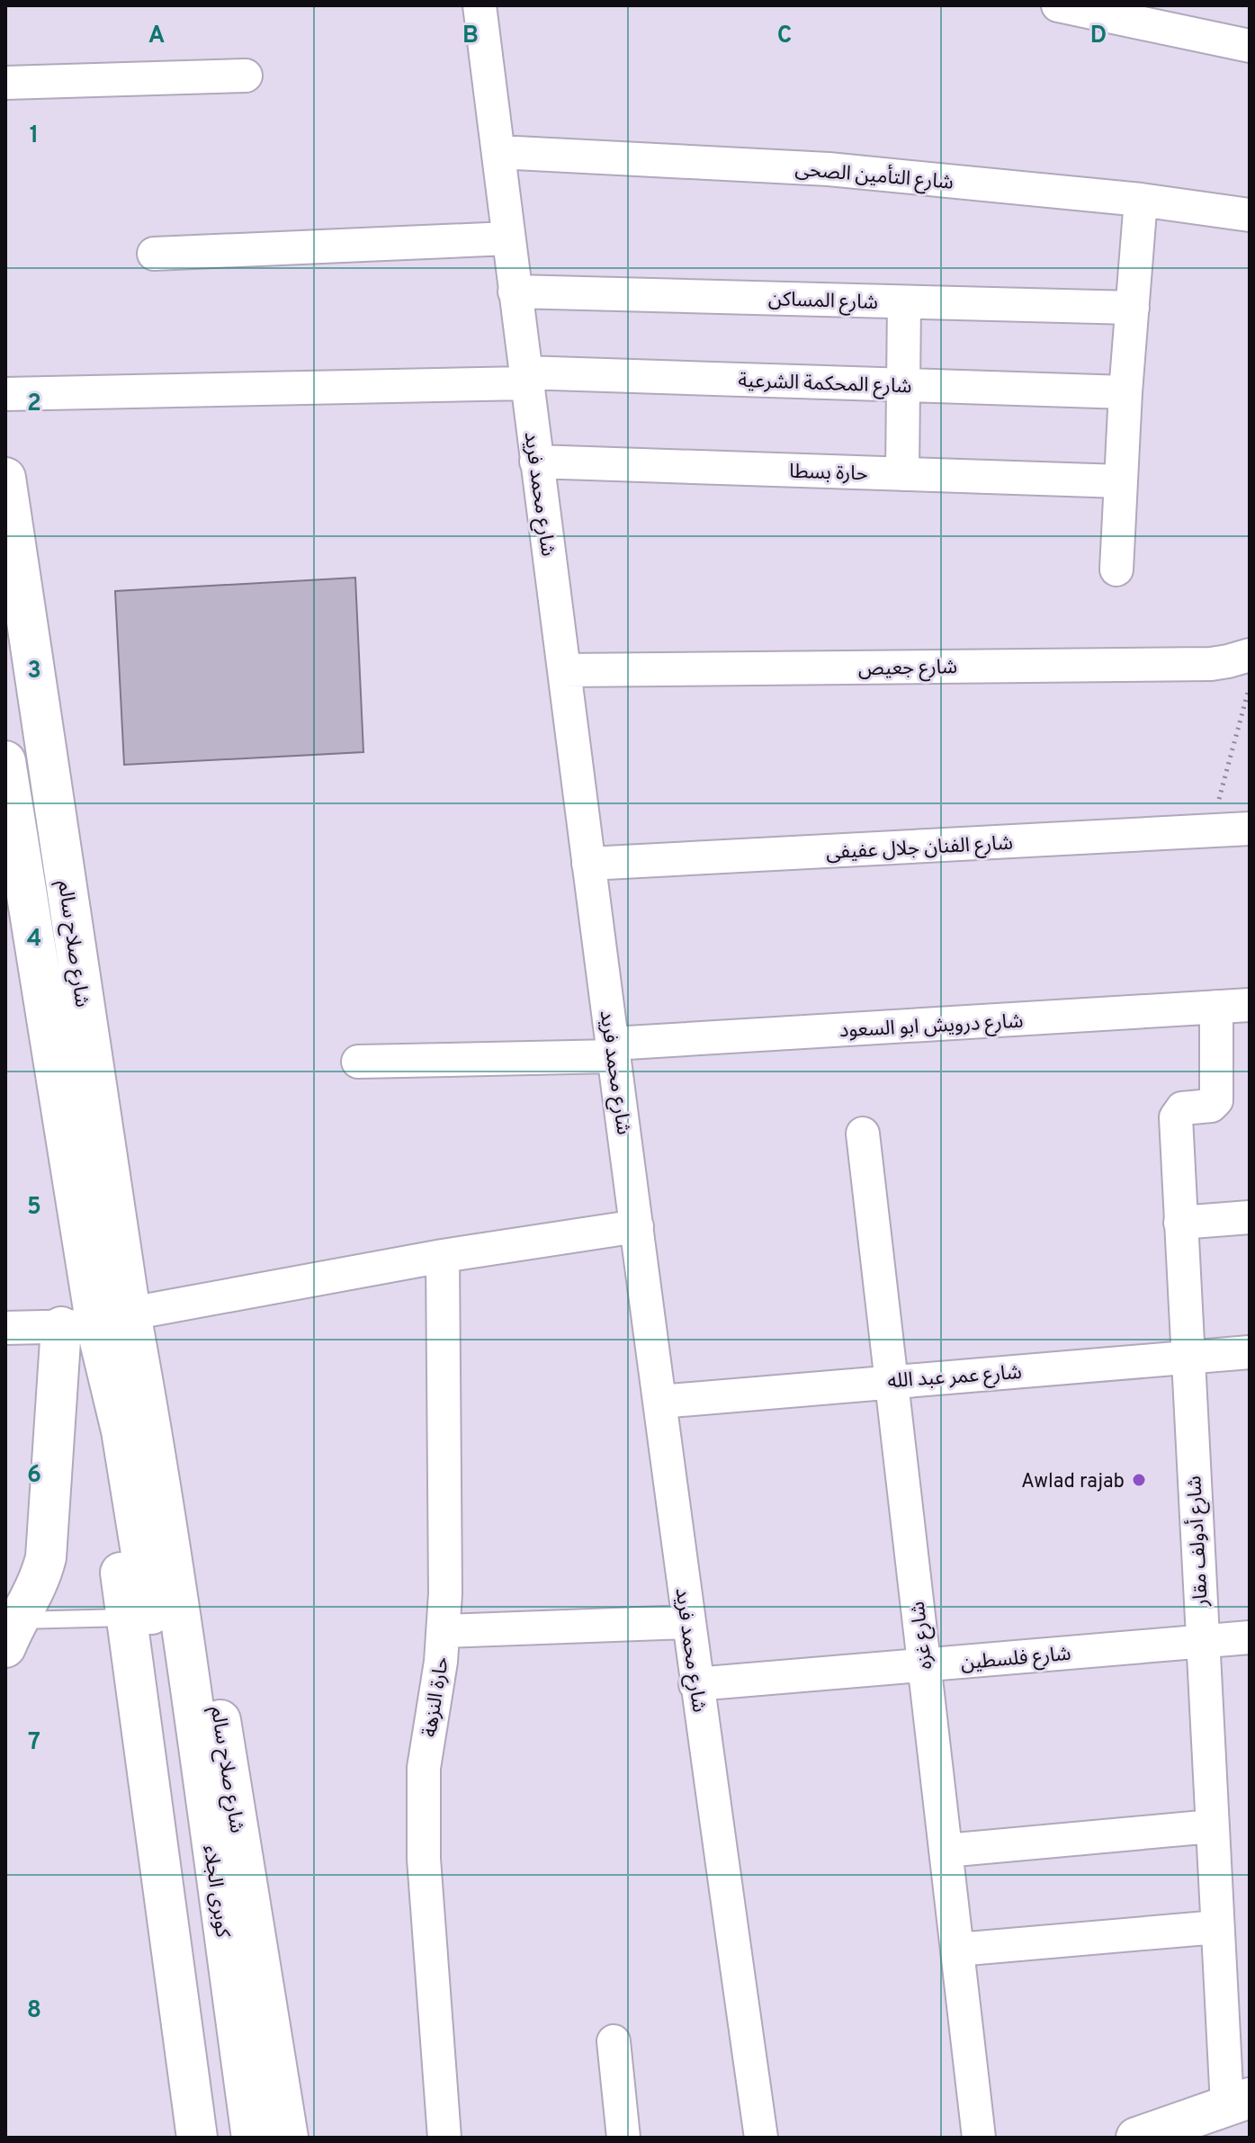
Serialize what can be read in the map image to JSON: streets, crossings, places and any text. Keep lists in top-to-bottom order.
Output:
{
  "streets": {
    "street": [
      "شارع التأمين الصحى",
      "شارع المساكن",
      "شارع المحكمة الشرعية",
      "حارة بسطا",
      "شارع محمد فريد",
      "شارع جعيص",
      "شارع الفنان جلال عفيفى",
      "شارع صلاح سالم",
      "شارع درويش ابو السعود",
      "شارع عمر عبد الله",
      "شارع أدولف مقار",
      "شارع غزه",
      "شارع فلسطين",
      "حارة النزهة",
      "كوبرى الجلاء"
    ]
  },
  "crossings": [
    ["شارع التأمين الصحى", "شارع محمد فريد"],
    ["شارع المساكن", "شارع محمد فريد"],
    ["شارع المحكمة الشرعية", "شارع محمد فريد"],
    ["حارة بسطا", "شارع محمد فريد"],
    ["شارع محمد فريد", "شارع جعيص"],
    ["شارع محمد فريد", "شارع الفنان جلال عفيفى"],
    ["شارع محمد فريد", "شارع درويش ابو السعود"],
    ["شارع محمد فريد", "شارع عمر عبد الله"],
    ["شارع محمد فريد", "شارع فلسطين"],
    ["شارع صلاح سالم", "كوبرى الجلاء"],
    ["شارع درويش ابو السعود", "شارع أدولف مقار"],
    ["شارع عمر عبد الله", "شارع أدولف مقار"],
    ["شارع عمر عبد الله", "شارع غزه"],
    ["شارع أدولف مقار", "شارع فلسطين"],
    ["شارع غزه", "شارع فلسطين"]
  ],
  "places": ["Awlad rajab"],
  "grid": {
    "columns": [
      "A",
      "B",
      "C",
      "D"
    ],
    "rows": [
      "1",
      "2",
      "3",
      "4",
      "5",
      "6",
      "7",
      "8"
    ]
  }
}
